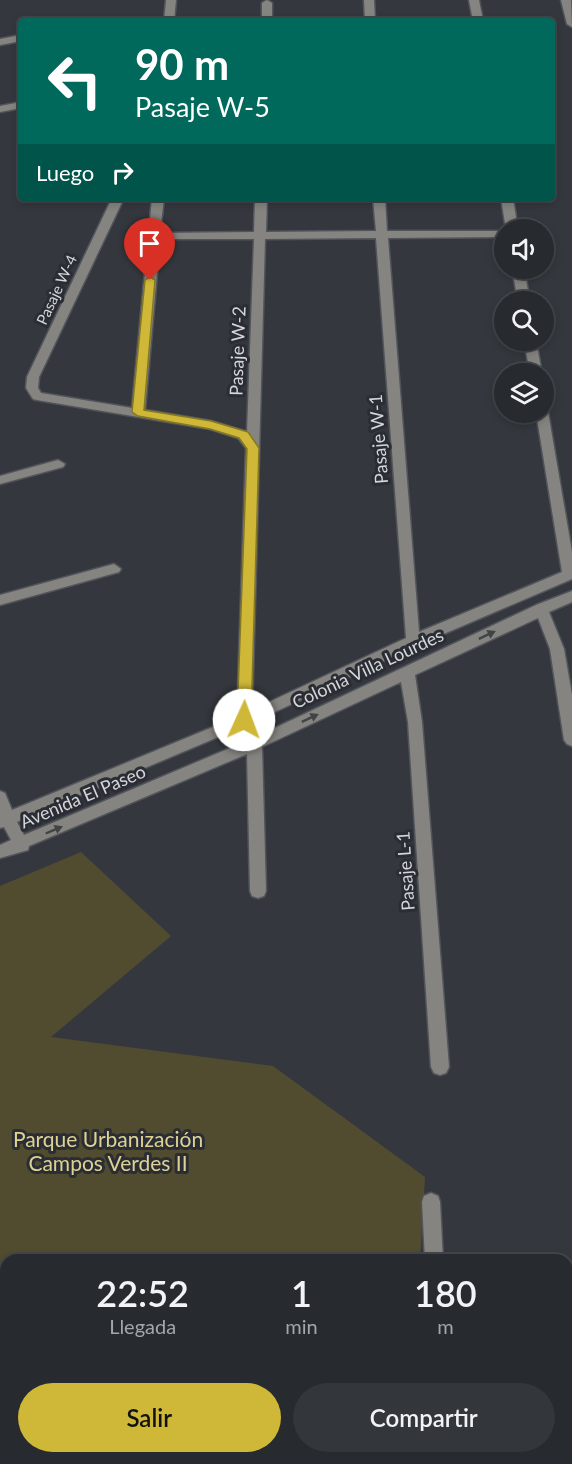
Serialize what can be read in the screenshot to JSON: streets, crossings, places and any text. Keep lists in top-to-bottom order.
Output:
{
  "streets": {
    "street": [
      "Pasaje W-4",
      "Pasaje W-2",
      "Pasaje W-1",
      "Colonia Villa Lourdes",
      "Avenida El Paseo",
      "Pasaje L-1"
    ]
  },
  "crossings": [
    ["Pasaje W-2", "Colonia Villa Lourdes"],
    ["Pasaje W-1", "Colonia Villa Lourdes"],
    ["Colonia Villa Lourdes", "Avenida El Paseo"],
    ["Colonia Villa Lourdes", "Pasaje L-1"]
  ],
  "parks": ["Parque Urbanización Campos Verdes II"],
  "page": {
    "turn": ["90 m", "Pasaje W-5"],
    "then": "Luego",
    "eta": [
      "22:52",
      "Llegada",
      "1",
      "min",
      "180",
      "m"
    ],
    "buttons": ["Salir", "Compartir"]
  }
}
